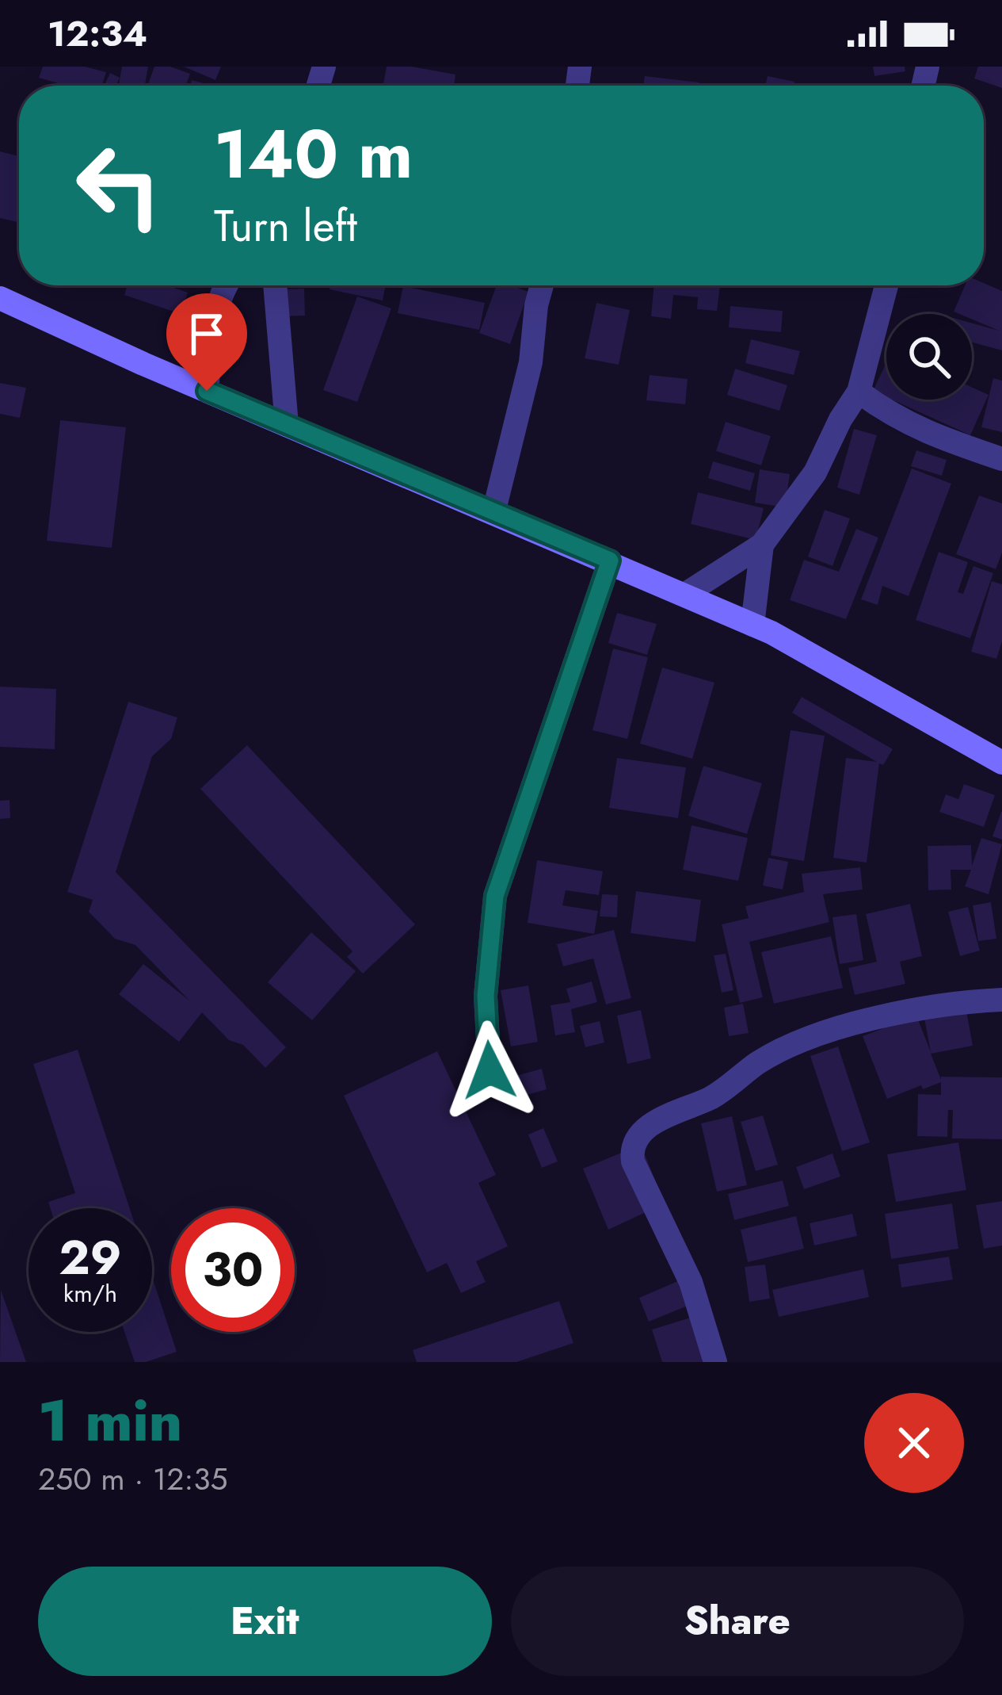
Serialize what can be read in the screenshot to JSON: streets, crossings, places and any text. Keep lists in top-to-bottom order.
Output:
{
  "page": {
    "status": "12:34",
    "turn": ["140 m", "Turn left"],
    "speed": "29 km/h",
    "limit": "30",
    "heading": ["1 min", "250 m · 12:35"],
    "buttons": ["Exit", "Share"]
  }
}
